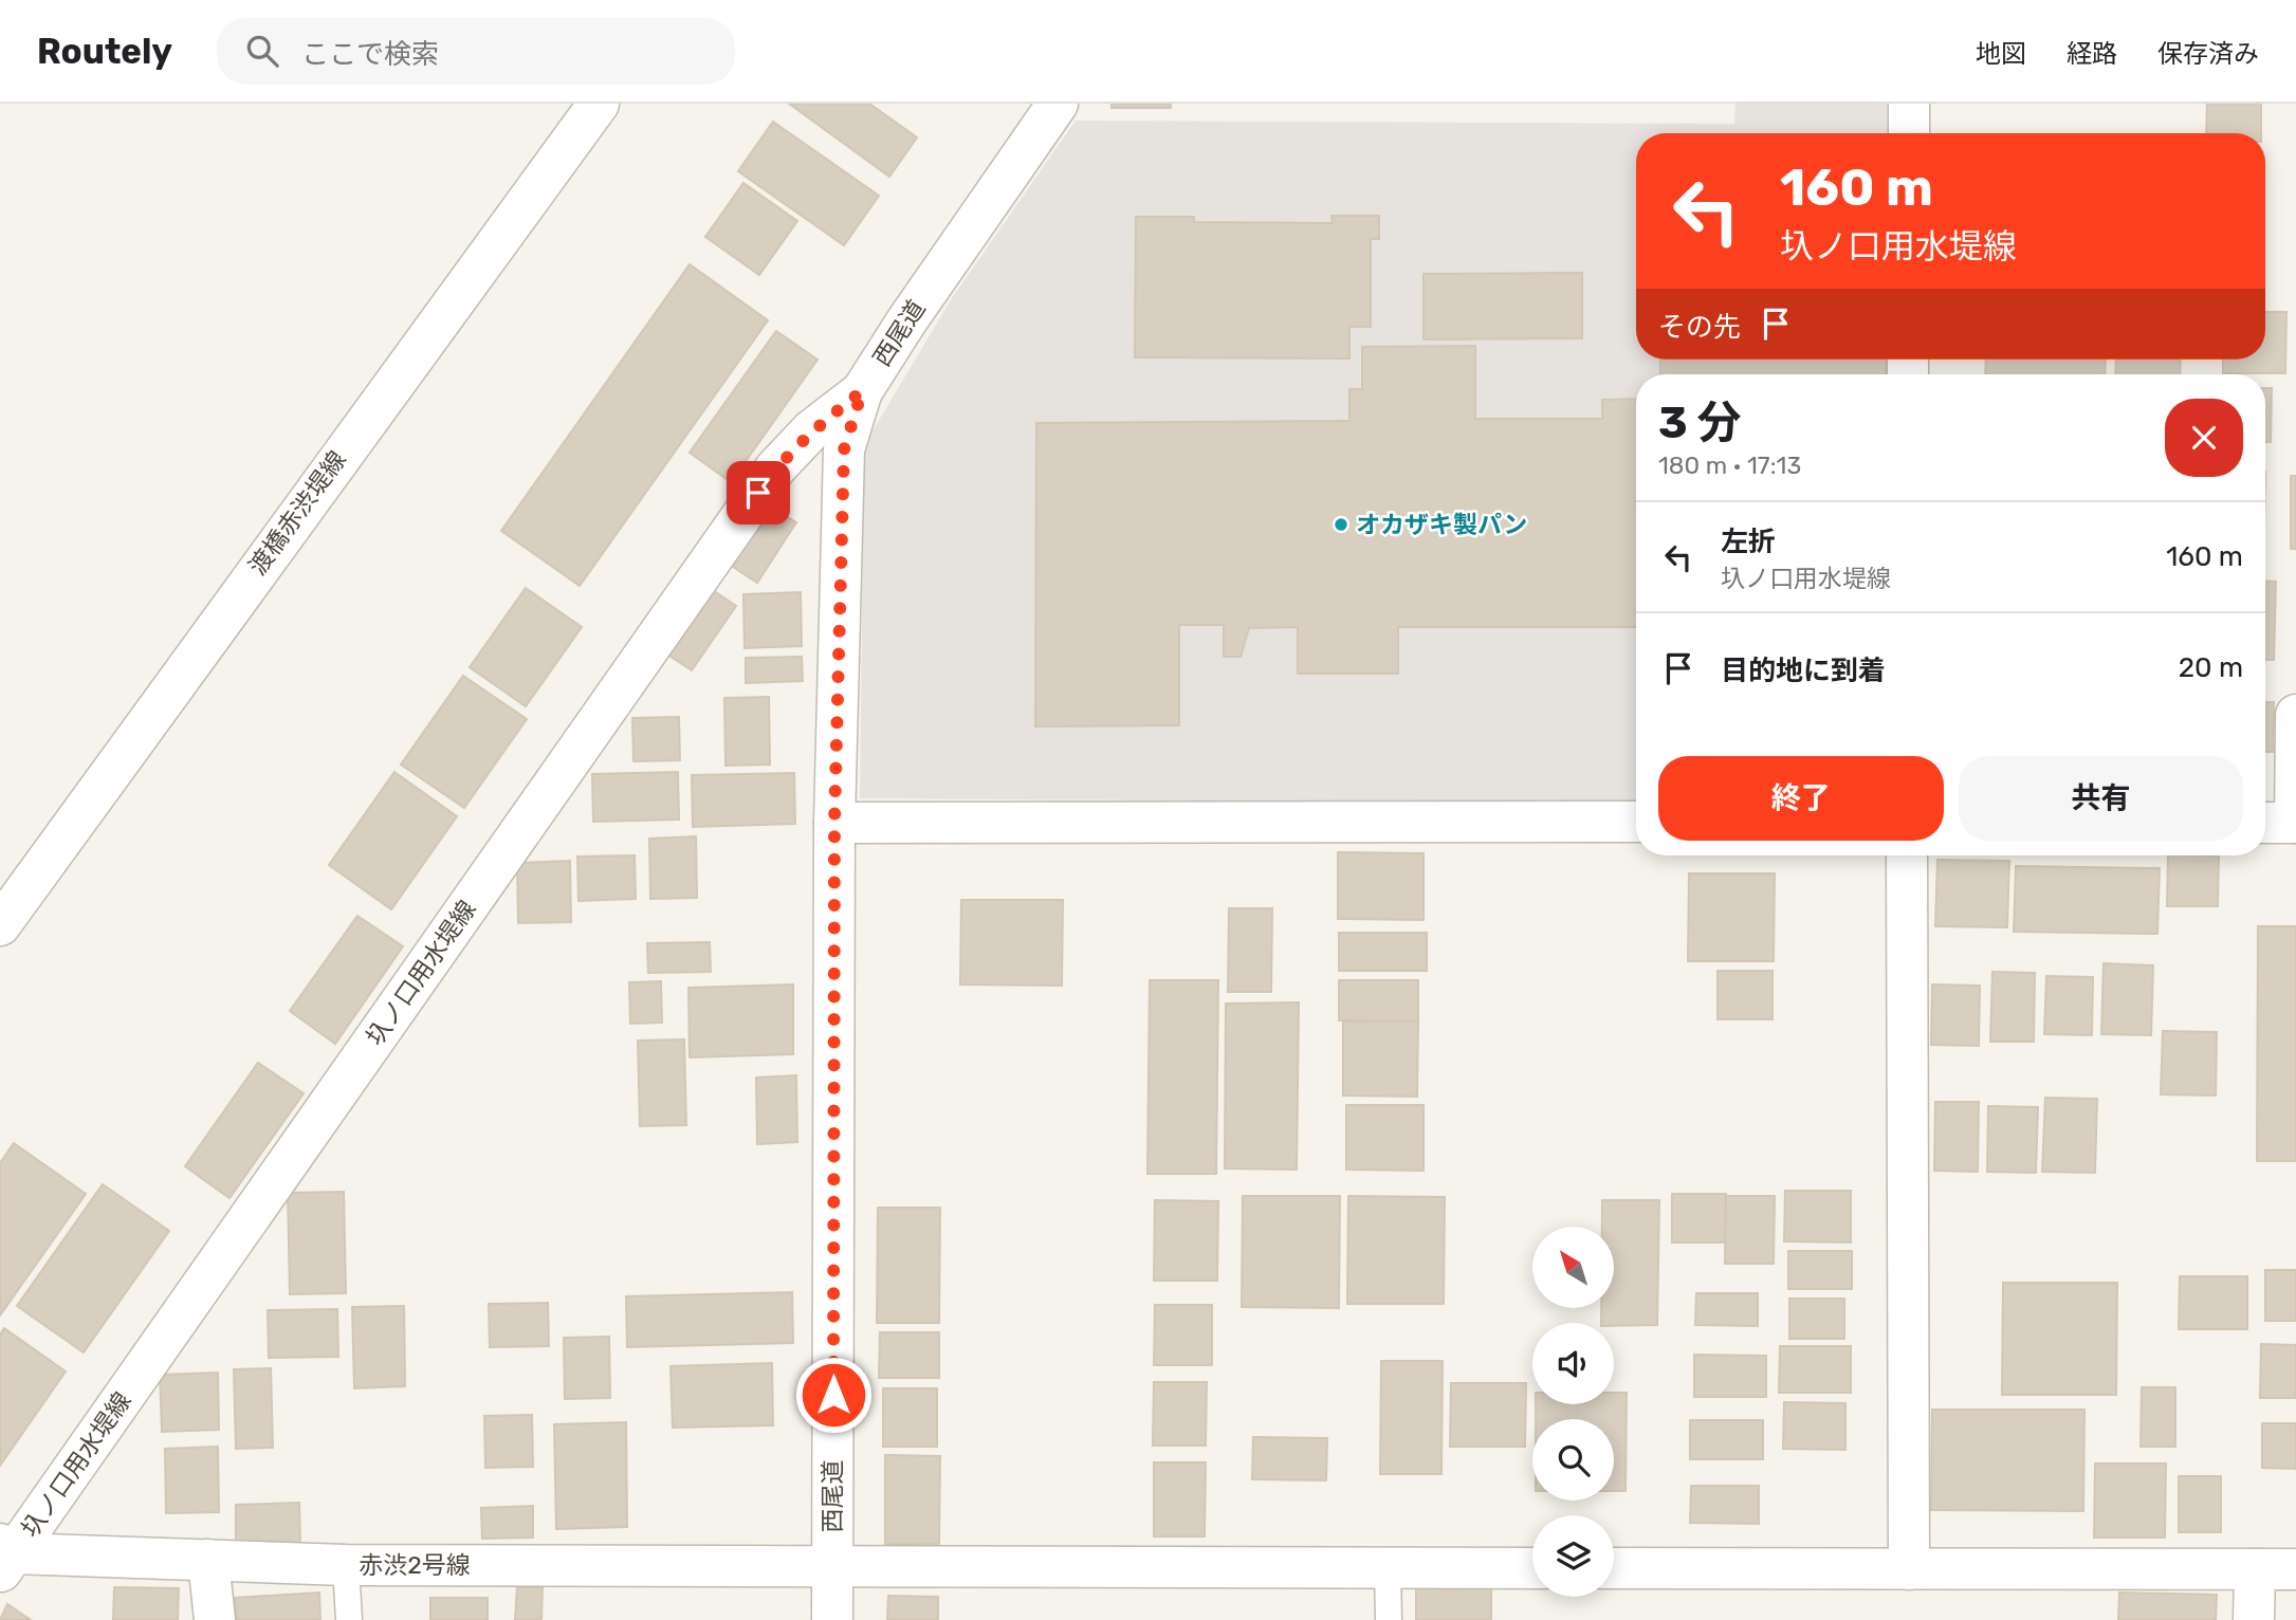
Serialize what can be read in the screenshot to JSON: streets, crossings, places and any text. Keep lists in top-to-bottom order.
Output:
{
  "streets": {
    "street": [
      "西尾道",
      "渡橋赤渋堤線",
      "圦ノ口用水堤線",
      "赤渋2号線"
    ]
  },
  "crossings": [
    ["西尾道", "圦ノ口用水堤線"],
    ["西尾道", "赤渋2号線"],
    ["圦ノ口用水堤線", "赤渋2号線"]
  ],
  "places": ["オカザキ製パン"],
  "north": "top left",
  "page": {
    "header": "Routely",
    "search": "ここで検索",
    "nav": ["地図", "経路", "保存済み"],
    "turn": ["160 m", "圦ノ口用水堤線"],
    "then": "その先",
    "heading": ["3 分", "180 m · 17:13"],
    "list": [
      {
        "name": "左折",
        "note": "圦ノ口用水堤線",
        "value": "160 m"
      },
      {
        "name": "目的地に到着",
        "value": "20 m"
      }
    ],
    "buttons": ["終了", "共有"]
  }
}
